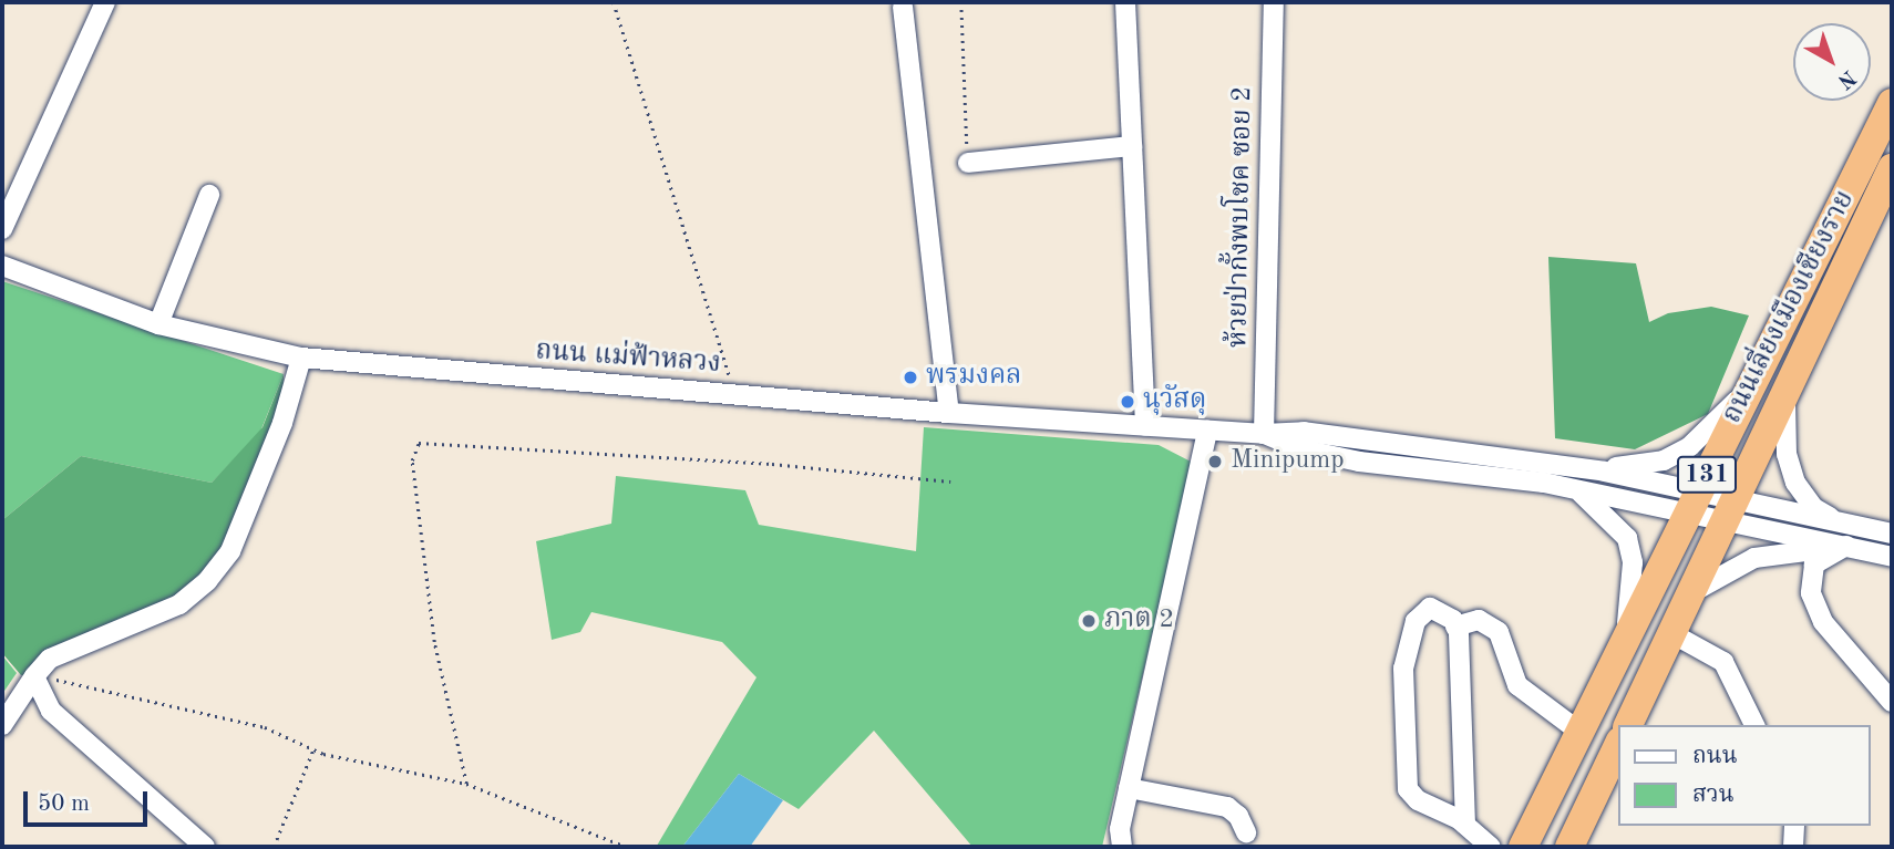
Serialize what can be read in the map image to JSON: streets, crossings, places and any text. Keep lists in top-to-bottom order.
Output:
{
  "streets": {
    "highway": ["ถนนเลี่ยงเมืองเชียงราย", "131"],
    "street": ["ห้วยป่ากั้งพบโชค ซอย 2", "ถนน แม่ฟ้าหลวง"]
  },
  "crossings": [
    ["ห้วยป่ากั้งพบโชค ซอย 2", "ถนน แม่ฟ้าหลวง"]
  ],
  "places": [
    "พรมงคล",
    "นุวัสดุ",
    "Minipump",
    "ภาต 2"
  ],
  "legend": ["ถนน", "สวน"],
  "scale_bar": "50 m",
  "north": "bottom right"
}
